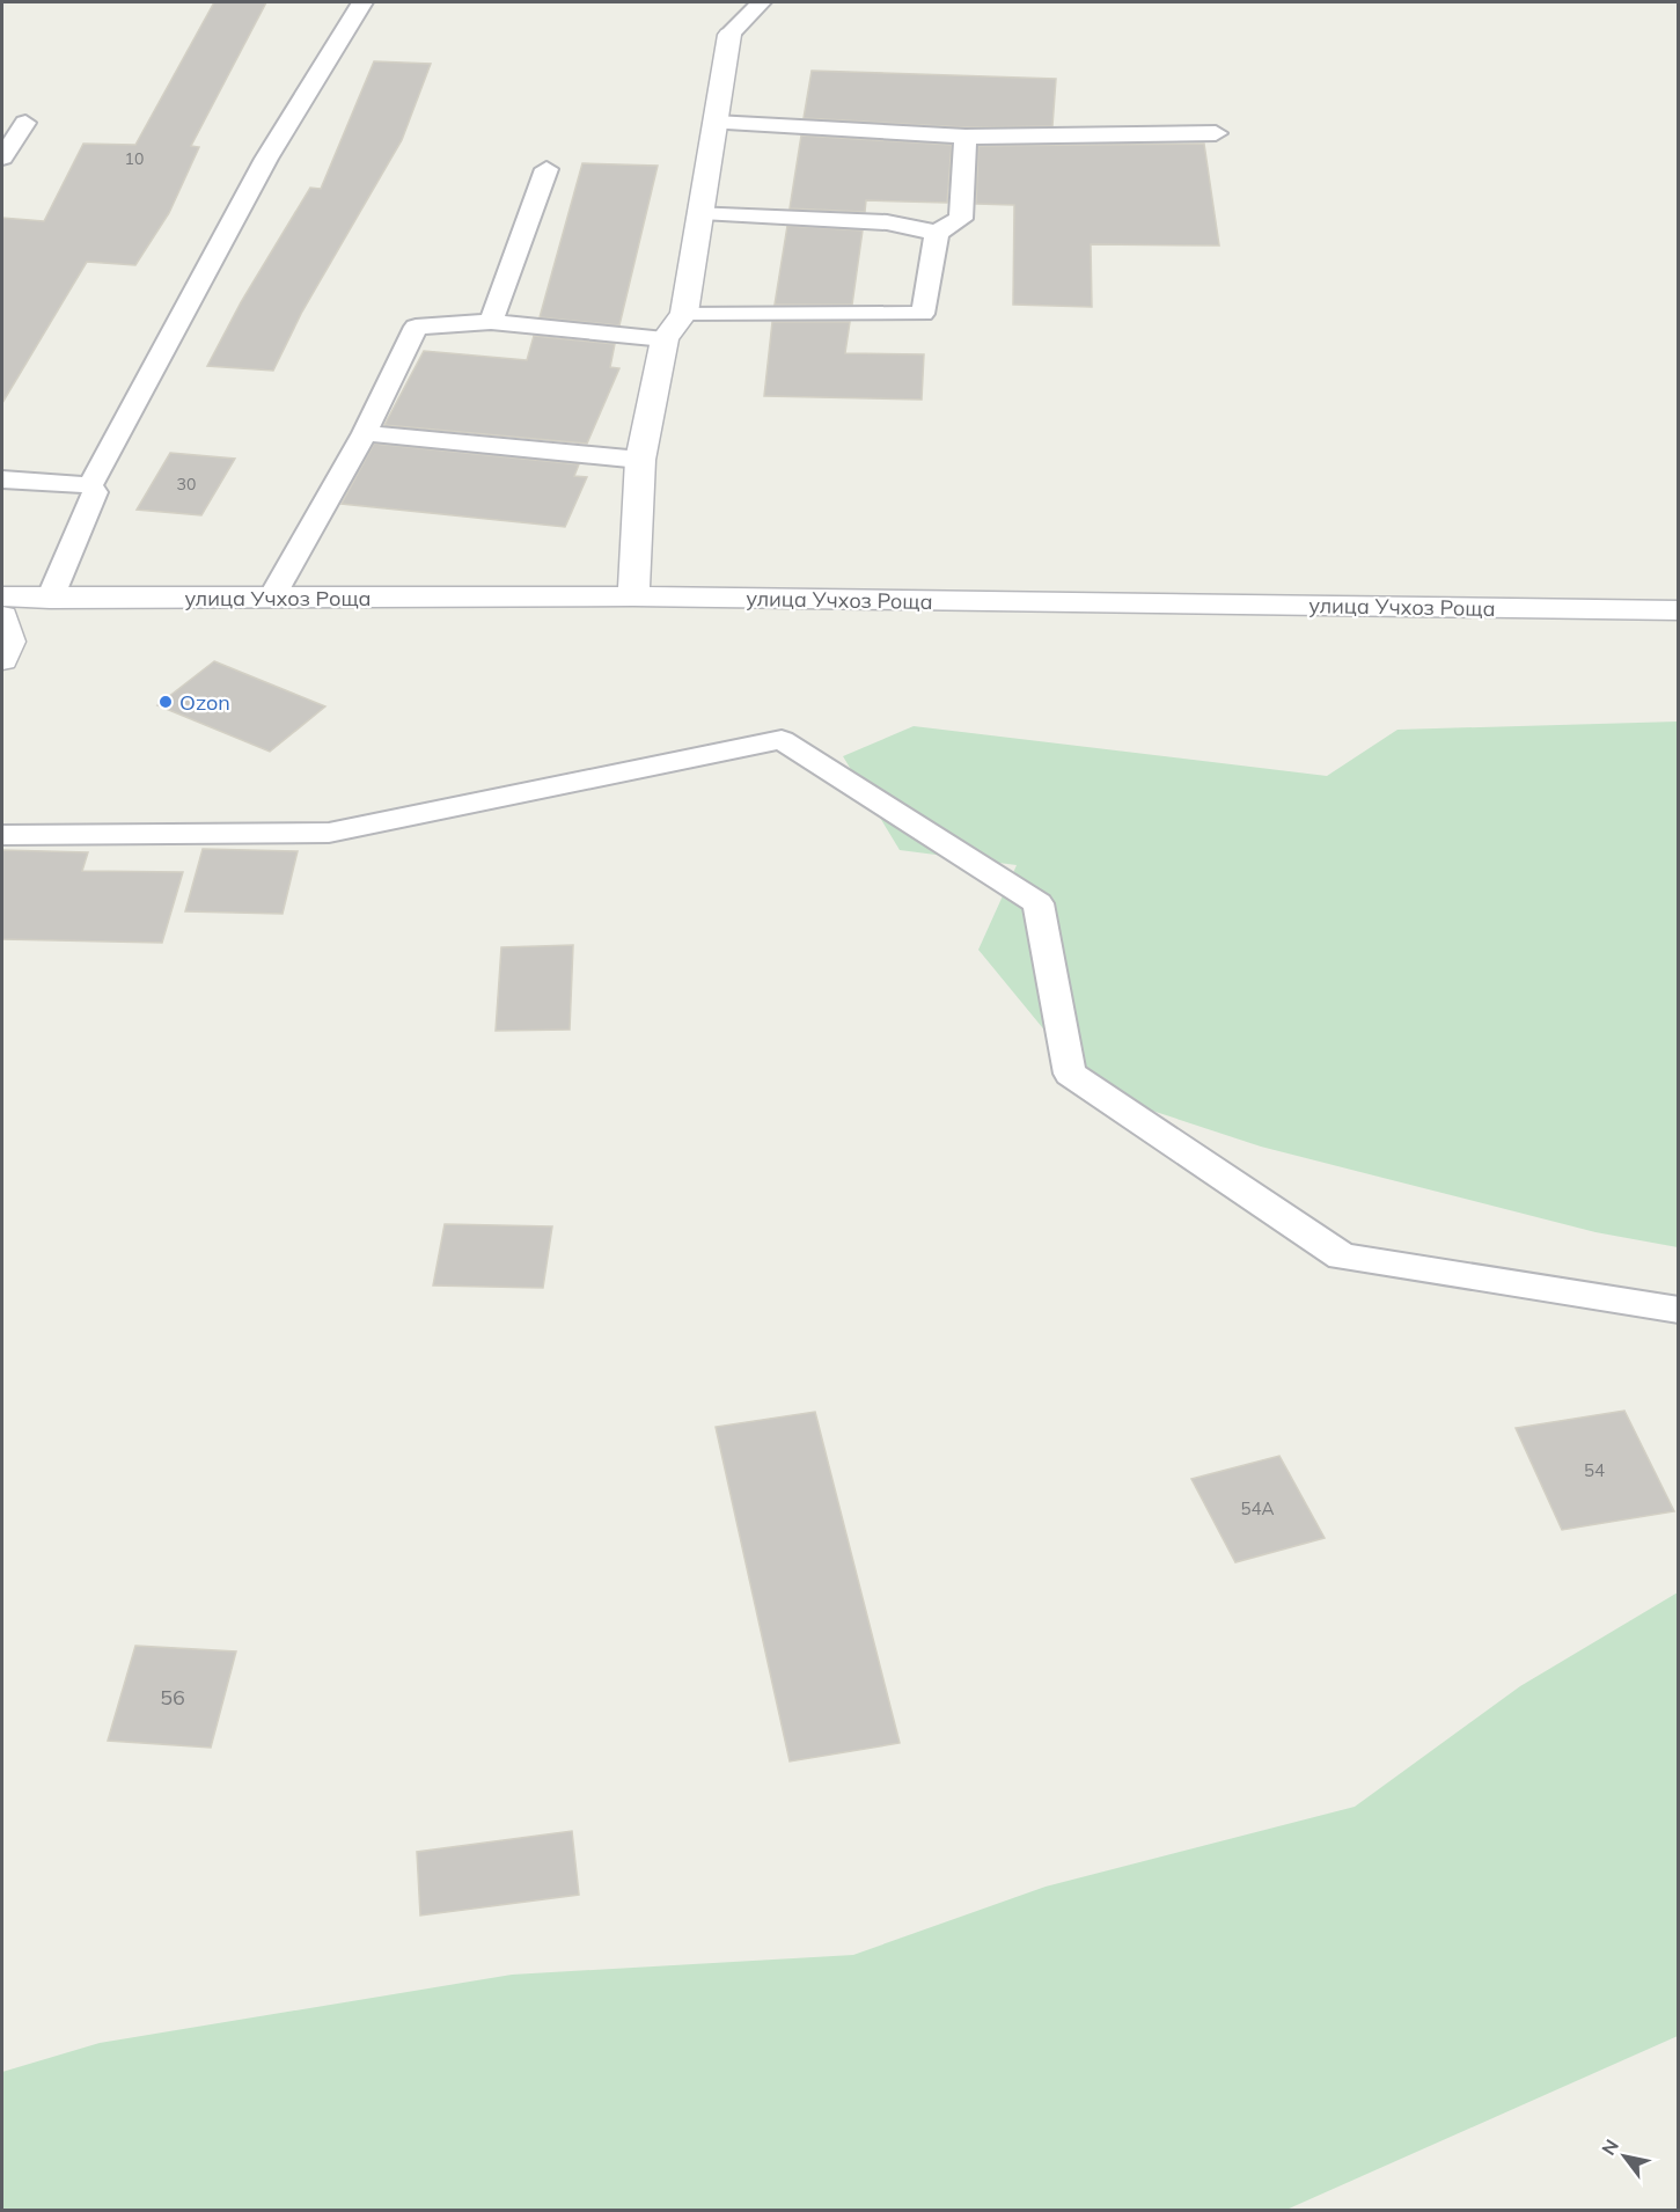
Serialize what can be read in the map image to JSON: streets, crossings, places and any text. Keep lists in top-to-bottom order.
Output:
{
  "streets": {
    "street": ["улица Учхоз Роща"]
  },
  "places": ["Ozon"],
  "house_numbers": [
    "10",
    "30",
    "54",
    "54А",
    "56"
  ],
  "north": "top left"
}
